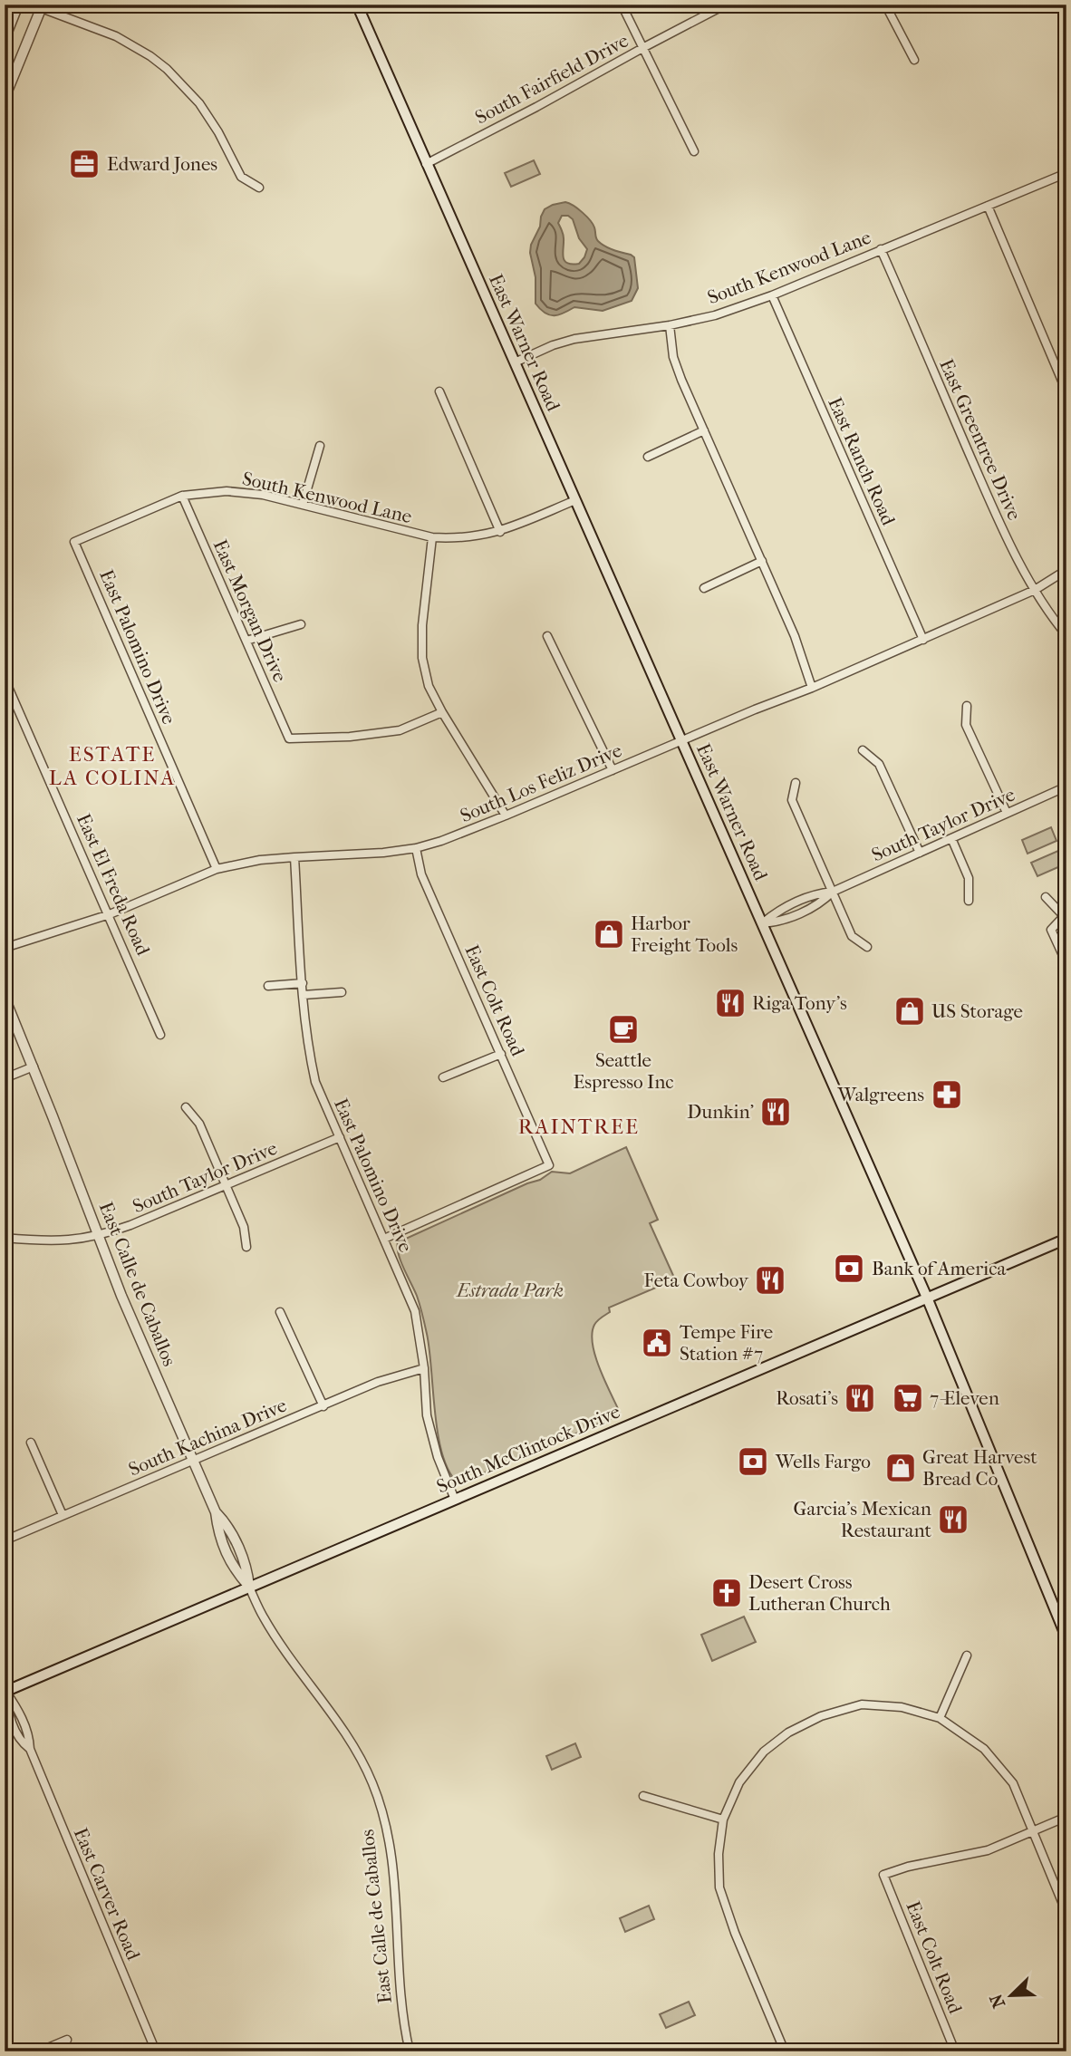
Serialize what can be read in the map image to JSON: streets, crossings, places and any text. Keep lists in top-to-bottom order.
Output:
{
  "streets": {
    "main road": ["East Warner Road", "South McClintock Drive"],
    "street": [
      "South Fairfield Drive",
      "South Kenwood Lane",
      "East Greentree Drive",
      "East Ranch Road",
      "East Morgan Drive",
      "East Palomino Drive",
      "South Los Feliz Drive",
      "South Taylor Drive",
      "East El Freda Road",
      "East Colt Road",
      "East Calle de Caballos",
      "South Kachina Drive",
      "East Carver Road"
    ]
  },
  "crossings": [
    ["South Fairfield Drive", "East Warner Road"],
    ["South Kenwood Lane", "East Warner Road"],
    ["South Kenwood Lane", "East Greentree Drive"],
    ["South Kenwood Lane", "East Ranch Road"],
    ["South Kenwood Lane", "East Morgan Drive"],
    ["South Kenwood Lane", "East Palomino Drive"],
    ["East Warner Road", "South Los Feliz Drive"],
    ["East Warner Road", "South Taylor Drive"],
    ["East Warner Road", "South McClintock Drive"],
    ["East Greentree Drive", "South Los Feliz Drive"],
    ["East Ranch Road", "South Los Feliz Drive"],
    ["East Palomino Drive", "South Los Feliz Drive"],
    ["East Palomino Drive", "South Taylor Drive"],
    ["East Palomino Drive", "East Colt Road"],
    ["East Palomino Drive", "South Kachina Drive"],
    ["East Palomino Drive", "South McClintock Drive"],
    ["South Los Feliz Drive", "East El Freda Road"],
    ["South Los Feliz Drive", "East Colt Road"],
    ["South Taylor Drive", "East Calle de Caballos"],
    ["East Calle de Caballos", "South Kachina Drive"],
    ["East Calle de Caballos", "South McClintock Drive"],
    ["South McClintock Drive", "East Carver Road"]
  ],
  "districts": ["ESTATE LA COLINA", "RAINTREE"],
  "parks": ["Estrada Park"],
  "places": {
    "office": ["Edward Jones"],
    "shop": ["Harbor Freight Tools", "US Storage", "Great Harvest Bread Co"],
    "restaurant": [
      "Riga Tony's",
      "Dunkin'",
      "Feta Cowboy",
      "Rosati's",
      "Garcia's Mexican Restaurant"
    ],
    "cafe": ["Seattle Espresso Inc"],
    "pharmacy": ["Walgreens"],
    "bank": ["Bank of America", "Wells Fargo"],
    "public building": ["Tempe Fire Station #7"],
    "supermarket": ["7-Eleven"],
    "church": ["Desert Cross Lutheran Church"]
  },
  "north": "bottom left"
}
